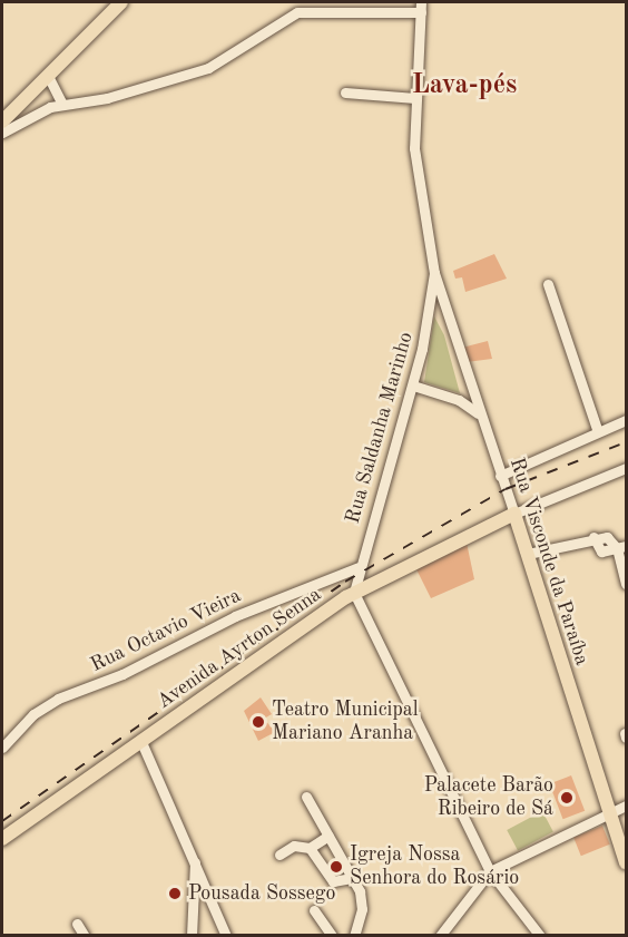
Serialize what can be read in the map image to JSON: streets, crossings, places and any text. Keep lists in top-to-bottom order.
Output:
{
  "streets": {
    "main road": ["Rua Visconde da Paraíba", "Avenida Ayrton Senna"],
    "street": ["Rua Saldanha Marinho", "Rua Octavio Vieira"]
  },
  "crossings": [
    ["Rua Saldanha Marinho", "Rua Visconde da Paraíba"],
    ["Rua Saldanha Marinho", "Rua Octavio Vieira"],
    ["Rua Saldanha Marinho", "Avenida Ayrton Senna"],
    ["Rua Visconde da Paraíba", "Avenida Ayrton Senna"]
  ],
  "districts": ["Lava-pés"],
  "places": [
    "Teatro Municipal Mariano Aranha",
    "Palacete Barão Ribeiro de Sá",
    "Igreja Nossa Senhora do Rosário",
    "Pousada Sossego"
  ]
}
